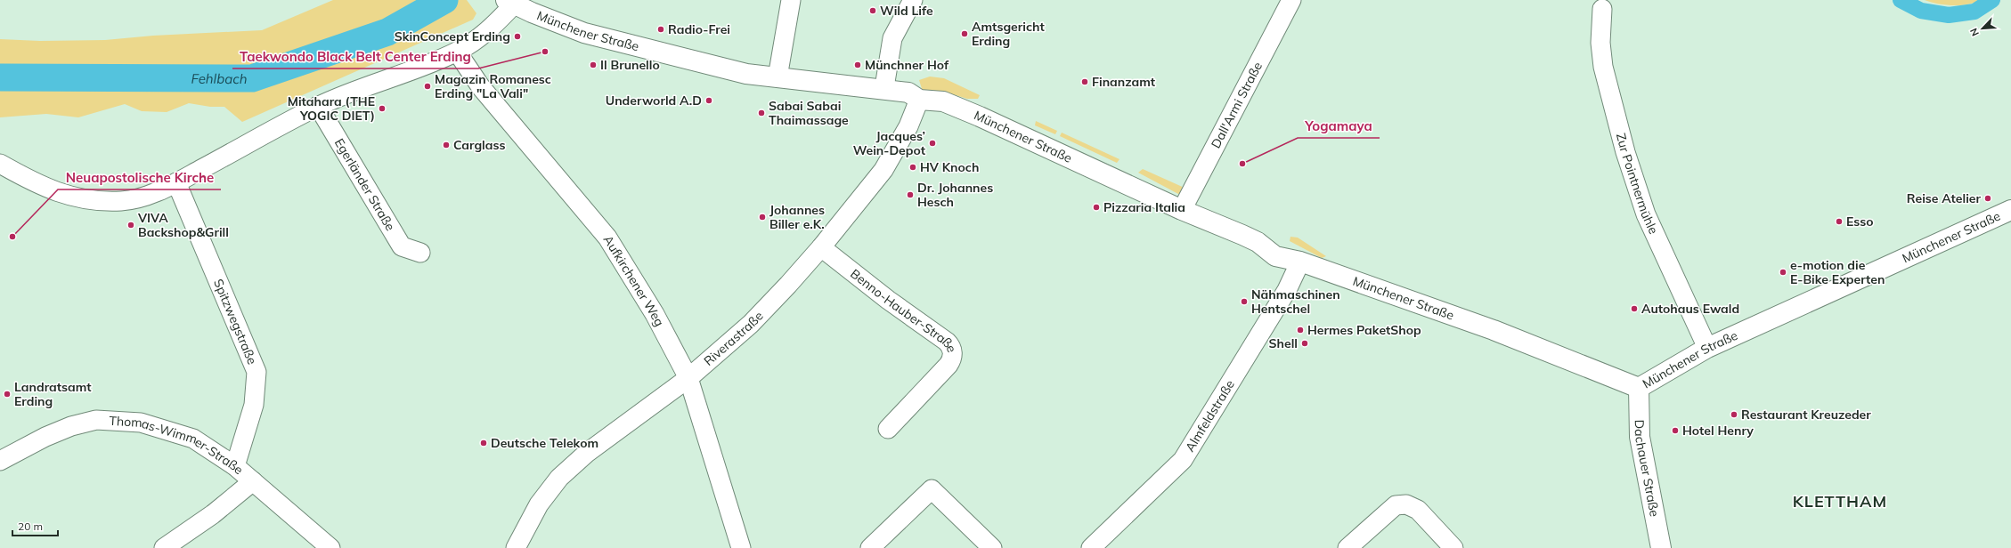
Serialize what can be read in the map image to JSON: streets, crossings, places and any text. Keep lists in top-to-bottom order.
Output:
{
  "streets": {
    "street": [
      "Münchener Straße",
      "Dall'Armi Straße",
      "Zur Pointnermühle",
      "Egerländer Straße",
      "Aufkirchener Weg",
      "Benno-Hauber-Straße",
      "Spitzwegstraße",
      "Riverastraße",
      "Almfeldstraße",
      "Thomas-Wimmer-Straße",
      "Dachauer Straße"
    ]
  },
  "crossings": [
    ["Münchener Straße", "Dall'Armi Straße"],
    ["Münchener Straße", "Zur Pointnermühle"],
    ["Münchener Straße", "Riverastraße"],
    ["Münchener Straße", "Almfeldstraße"],
    ["Münchener Straße", "Dachauer Straße"],
    ["Aufkirchener Weg", "Riverastraße"],
    ["Benno-Hauber-Straße", "Riverastraße"],
    ["Spitzwegstraße", "Thomas-Wimmer-Straße"]
  ],
  "districts": ["KLETTHAM"],
  "water": ["Fehlbach"],
  "places": [
    "Wild Life",
    "Radio-Frei",
    "Amtsgericht Erding",
    "SkinConcept Erding",
    "Taekwondo Black Belt Center Erding",
    "Il Brunello",
    "Münchner Hof",
    "Finanzamt",
    "Magazin Romanesc Erding \"La Vali\"",
    "Underworld A.D",
    "Mitahara (THE YOGIC DIET)",
    "Sabai Sabai Thaimassage",
    "Jacques’ Wein-Depot",
    "Carglass",
    "Yogamaya",
    "HV Knoch",
    "Dr. Johannes Hesch",
    "Reise Atelier",
    "Pizzaria Italia",
    "Johannes Biller e.K.",
    "Esso",
    "VIVA Backshop&Grill",
    "Neuapostolische Kirche",
    "e-motion die E-Bike Experten",
    "Nähmaschinen Hentschel",
    "Autohaus Ewald",
    "Hermes PaketShop",
    "Shell",
    "Landratsamt Erding",
    "Restaurant Kreuzeder",
    "Hotel Henry",
    "Deutsche Telekom"
  ],
  "scale_bar": "20 m",
  "north": "bottom left"
}
